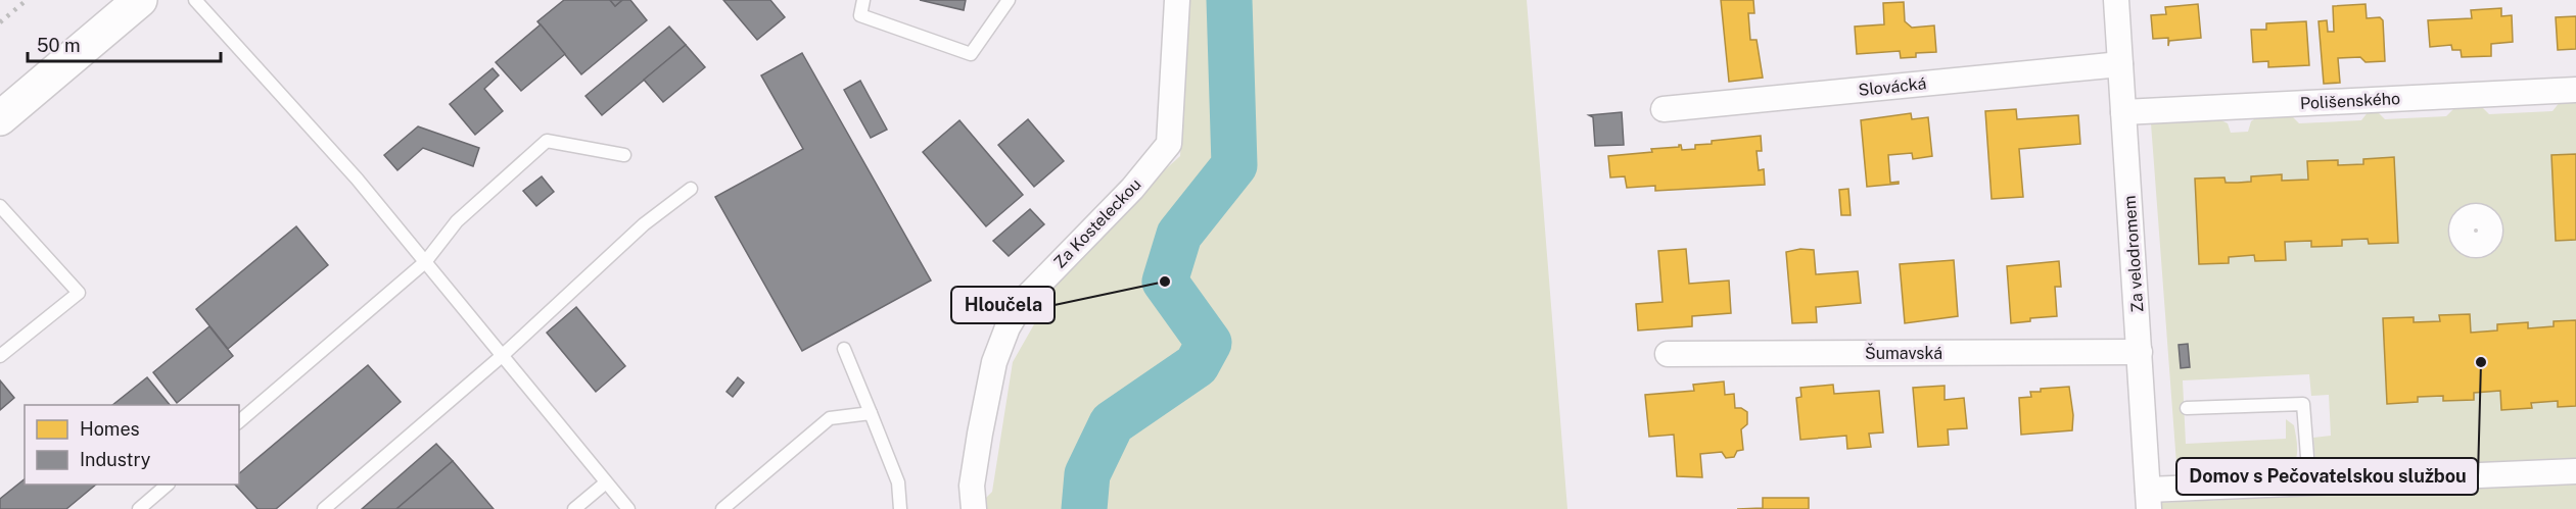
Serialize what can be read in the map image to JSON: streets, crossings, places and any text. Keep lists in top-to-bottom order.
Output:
{
  "streets": {
    "street": [
      "Slovácká",
      "Polišenského",
      "Za Kosteleckou",
      "Za velodromem",
      "Šumavská"
    ]
  },
  "crossings": [
    ["Slovácká", "Za velodromem"],
    ["Polišenského", "Za velodromem"],
    ["Za velodromem", "Šumavská"]
  ],
  "places": ["Hloučela", "Domov s Pečovatelskou službou"],
  "legend": ["Homes", "Industry"],
  "scale_bar": "50 m"
}
